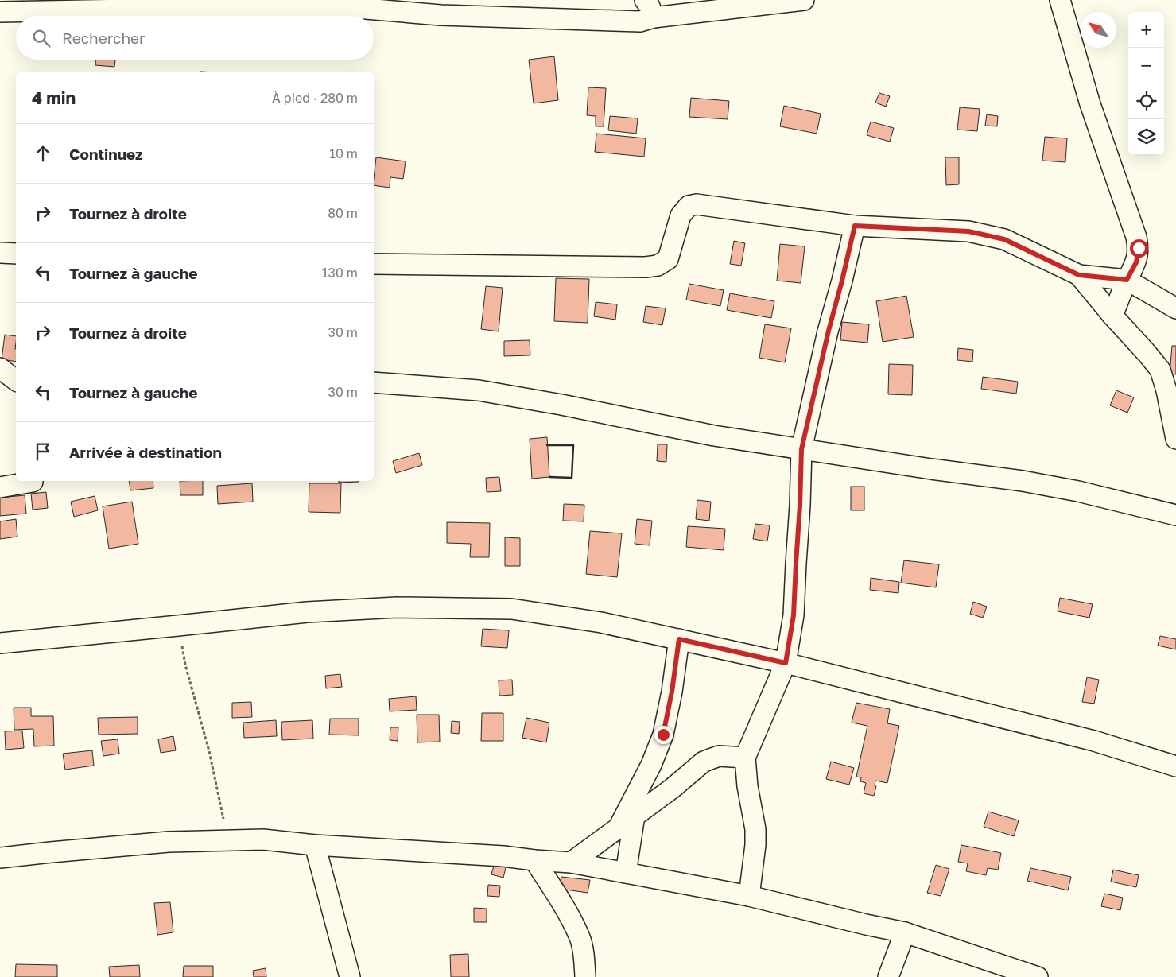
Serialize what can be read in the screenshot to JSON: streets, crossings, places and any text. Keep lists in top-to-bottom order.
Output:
{
  "north": "top left",
  "page": {
    "map_buttons": ["+", "−"],
    "search": "Rechercher",
    "heading": ["4 min", "À pied · 280 m"],
    "list": [
      ["Continuez", "10 m"],
      ["Tournez à droite", "80 m"],
      ["Tournez à gauche", "130 m"],
      ["Tournez à droite", "30 m"],
      ["Tournez à gauche", "30 m"],
      "Arrivée à destination"
    ]
  }
}
